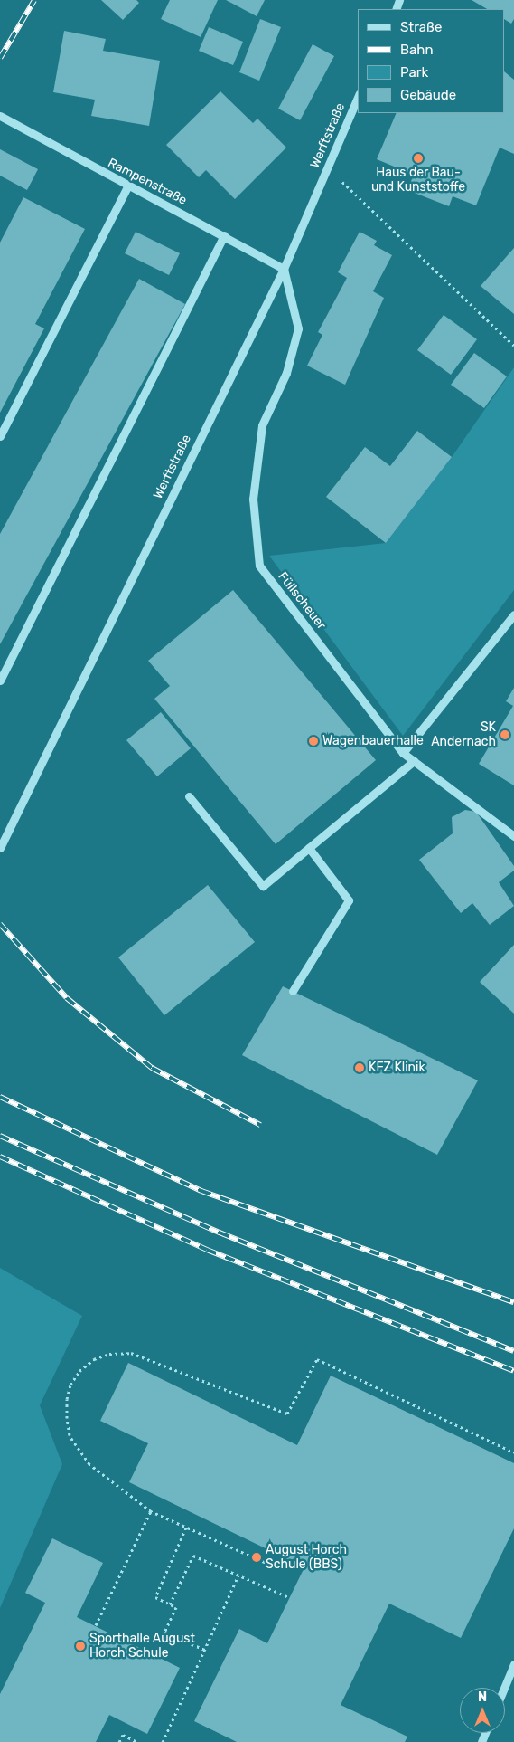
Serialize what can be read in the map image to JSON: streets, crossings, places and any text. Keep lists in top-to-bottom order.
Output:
{
  "streets": {
    "street": ["Werftstraße", "Rampenstraße", "Füllscheuer"]
  },
  "crossings": [
    ["Werftstraße", "Rampenstraße"],
    ["Werftstraße", "Füllscheuer"],
    ["Rampenstraße", "Füllscheuer"]
  ],
  "places": [
    "Haus der Bau- und Kunststoffe",
    "SK Andernach",
    "Wagenbauerhalle",
    "KFZ Klinik",
    "August Horch Schule (BBS)",
    "Sporthalle August Horch Schule"
  ],
  "legend": [
    "Straße",
    "Bahn",
    "Park",
    "Gebäude"
  ],
  "north": "top"
}
